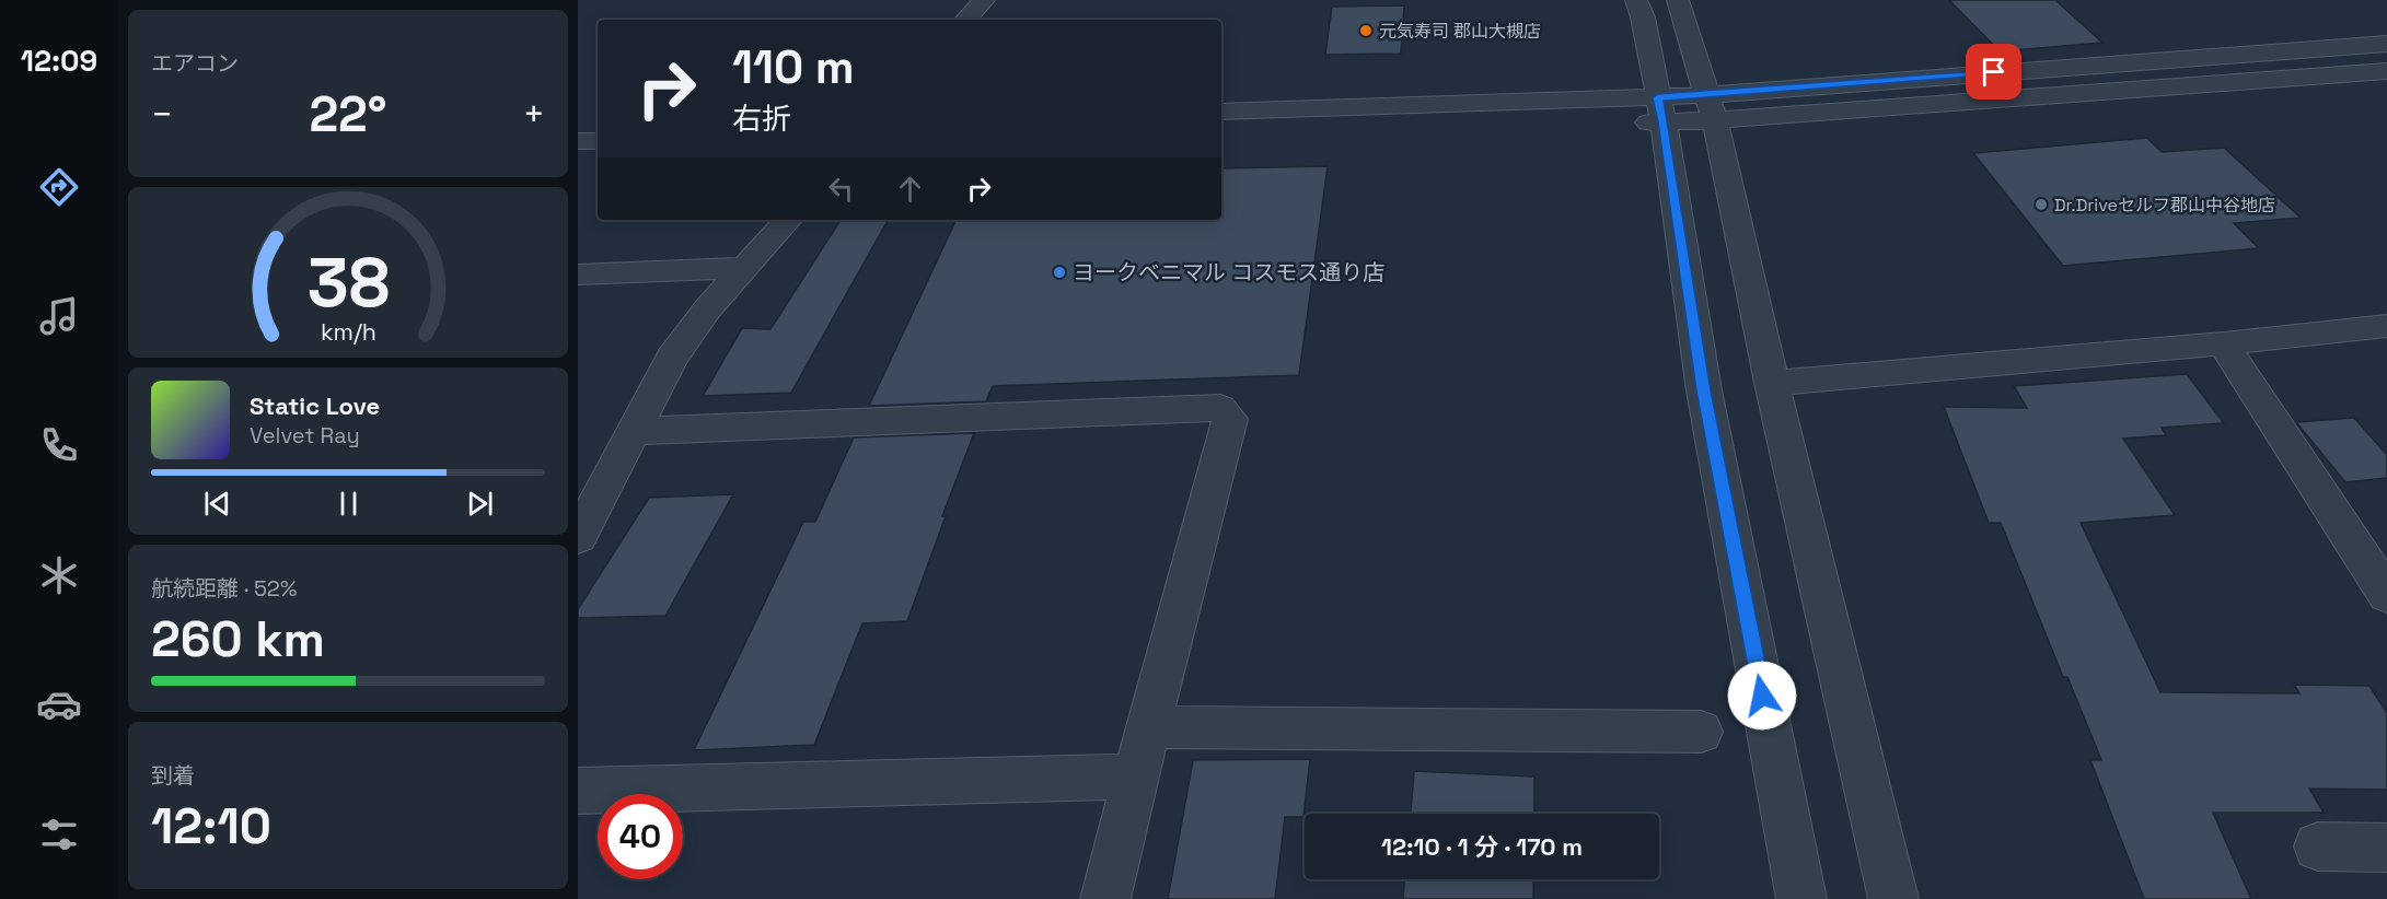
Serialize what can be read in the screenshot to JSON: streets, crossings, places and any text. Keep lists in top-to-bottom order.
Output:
{
  "places": ["元気寿司 郡山大槻店", "Dr.Driveセルフ郡山中谷地店", "ヨークベニマル コスモス通り店"],
  "page": {
    "tabs": "12:09",
    "tile": [
      "エアコン",
      ["航続距離 · 52%", "260 km"],
      ["到着", "12:10"]
    ],
    "turn": ["110 m", "右折"],
    "heat": ["−", "22°", "+"],
    "song": ["Static Love", "Velvet Ray"],
    "limit": "40",
    "trip": "12:10 · 1 分 · 170 m",
    "gauge": ["38", "km/h"]
  }
}
